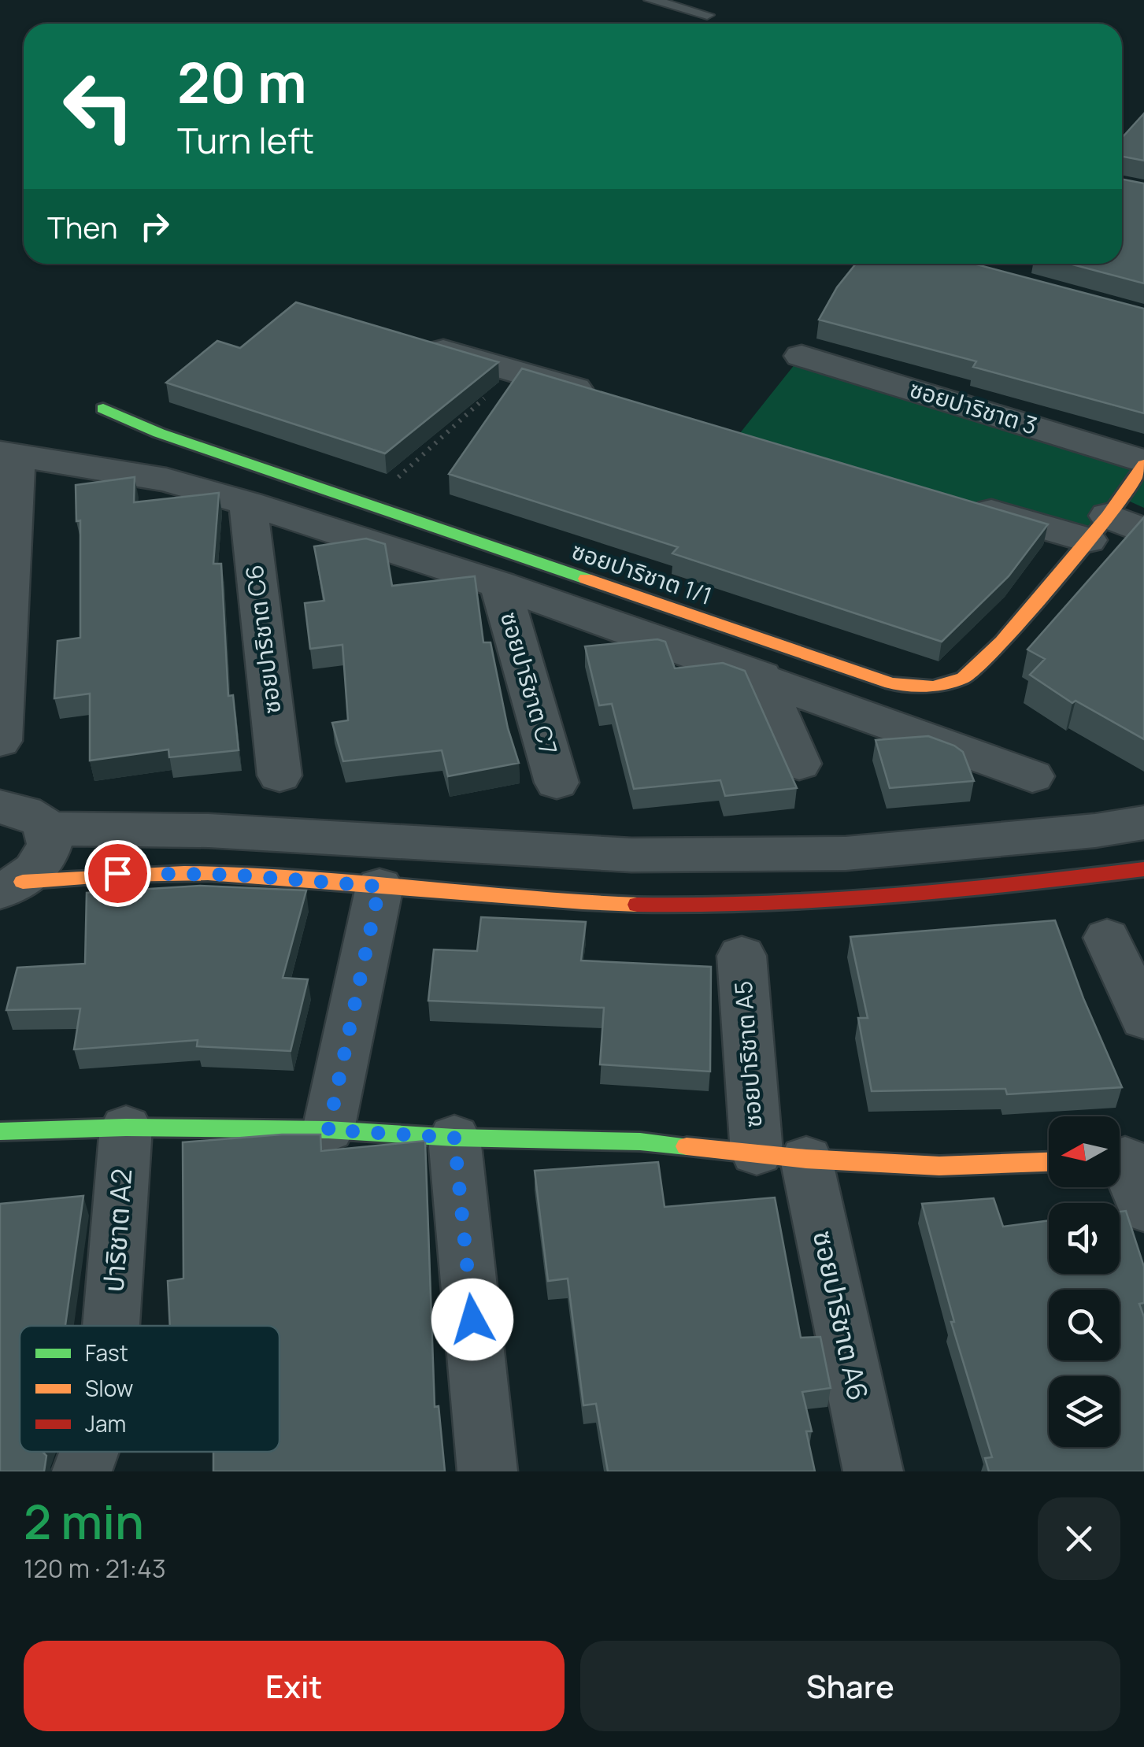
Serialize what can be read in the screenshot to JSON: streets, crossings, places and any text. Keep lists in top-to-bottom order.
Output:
{
  "streets": {
    "street": [
      "ซอยปาริชาต 3",
      "ซอยปาริชาต 1/1",
      "ซอยปาริชาต C6",
      "ซอยปาริชาต C7",
      "ซอยปาริชาต A5",
      "ปาริชาต A2",
      "ซอยปาริชาต A6"
    ]
  },
  "crossings": [
    ["ซอยปาริชาต 3", "ซอยปาริชาต 1/1"],
    ["ซอยปาริชาต A5", "ซอยปาริชาต A6"]
  ],
  "legend": ["Fast", "Slow", "Jam"],
  "north": "left",
  "page": {
    "turn": ["20 m", "Turn left"],
    "then": "Then",
    "heading": ["2 min", "120 m · 21:43"],
    "buttons": ["Exit", "Share"]
  }
}
